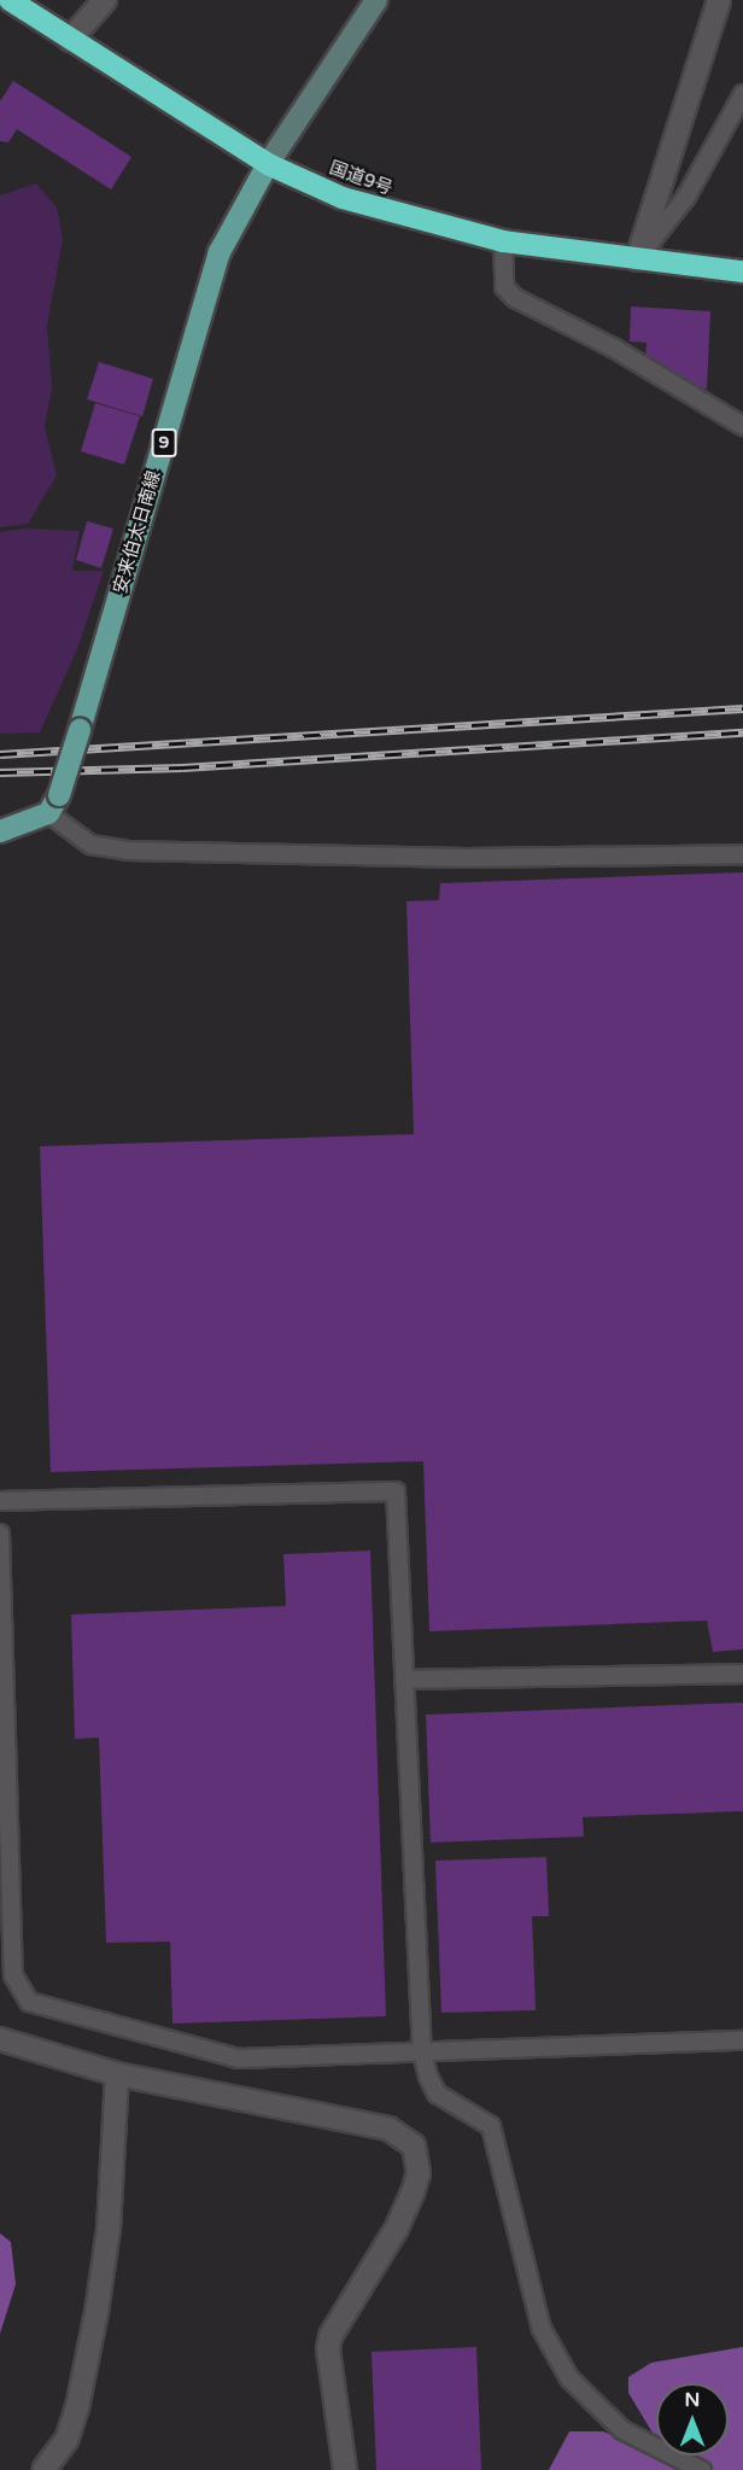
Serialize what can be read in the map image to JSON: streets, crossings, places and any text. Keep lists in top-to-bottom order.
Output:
{
  "streets": {
    "highway": ["国道9号"],
    "main road": ["9", "安来伯太日南線"]
  },
  "crossings": [
    ["国道9号", "安来伯太日南線"]
  ],
  "north": "top"
}
